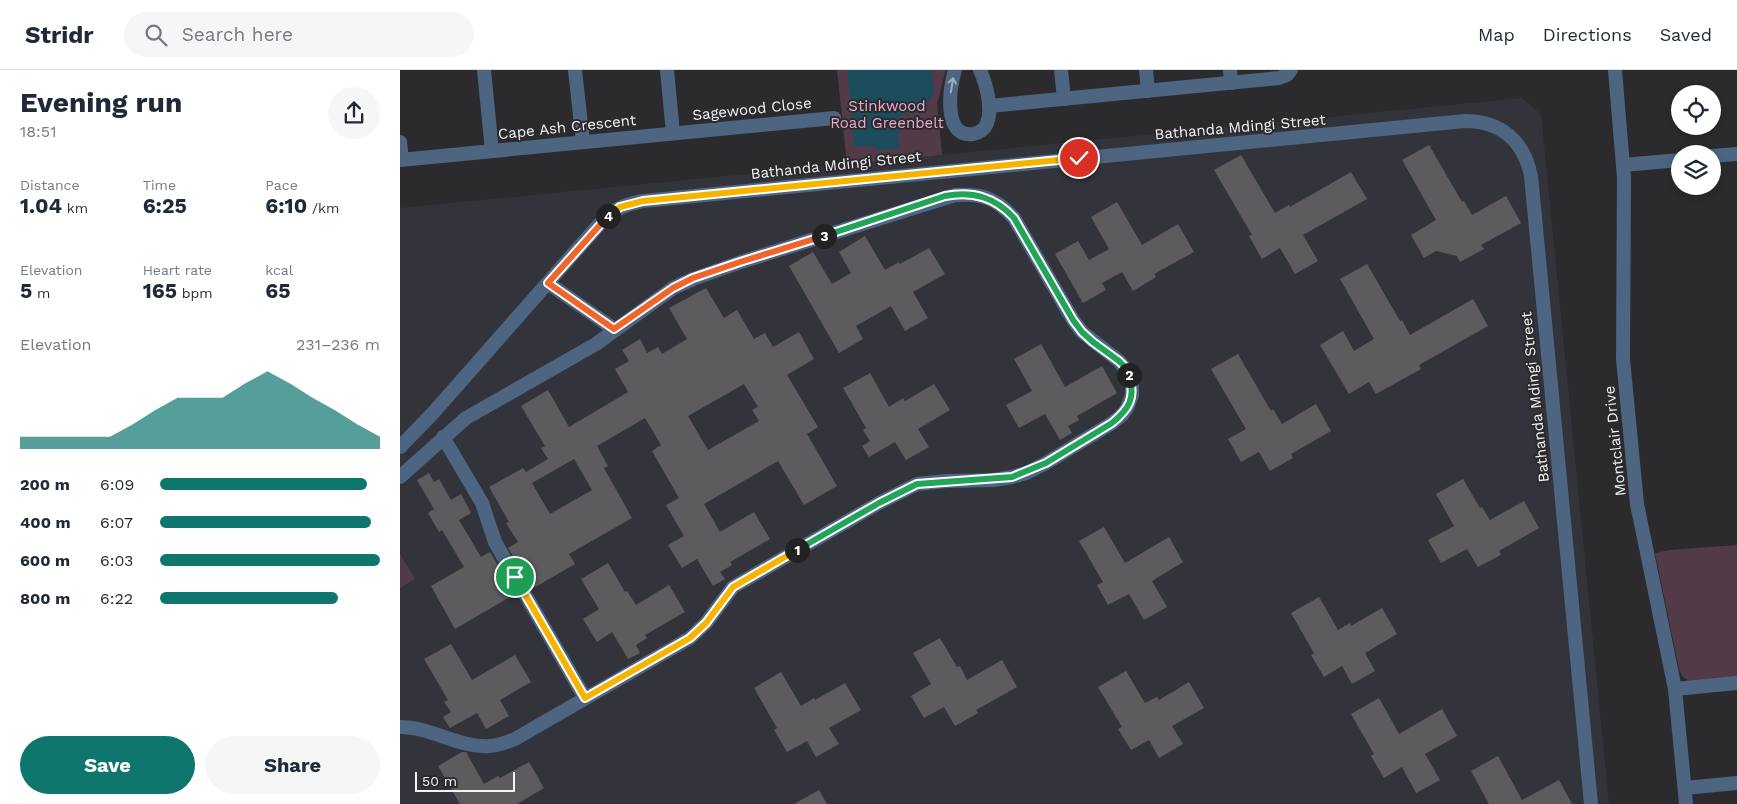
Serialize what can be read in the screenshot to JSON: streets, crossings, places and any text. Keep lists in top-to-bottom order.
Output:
{
  "streets": {
    "street": [
      "Sagewood Close",
      "Cape Ash Crescent",
      "Bathanda Mdingi Street",
      "Montclair Drive"
    ]
  },
  "crossings": [
    ["Sagewood Close", "Cape Ash Crescent"]
  ],
  "parks": ["Stinkwood Road Greenbelt"],
  "scale_bar": "50 m",
  "page": {
    "header": "Stridr",
    "search": "Search here",
    "nav": ["Map", "Directions", "Saved"],
    "heading": ["Evening run", "18:51"],
    "stats": [
      ["Distance", "1.04 km"],
      ["Time", "6:25"],
      ["Pace", "6:10 /km"],
      ["Elevation", "5 m"],
      ["Heart rate", "165 bpm"],
      ["kcal", "65"]
    ],
    "pins": [
      "4",
      "3",
      "2",
      "1"
    ],
    "chart": ["Elevation", "231–236 m"],
    "list": [
      {
        "name": "200 m",
        "note": "6:09"
      },
      {
        "name": "400 m",
        "note": "6:07"
      },
      {
        "name": "600 m",
        "note": "6:03"
      },
      {
        "name": "800 m",
        "note": "6:22"
      }
    ],
    "buttons": ["Save", "Share"],
    "scale": "50 m"
  }
}
